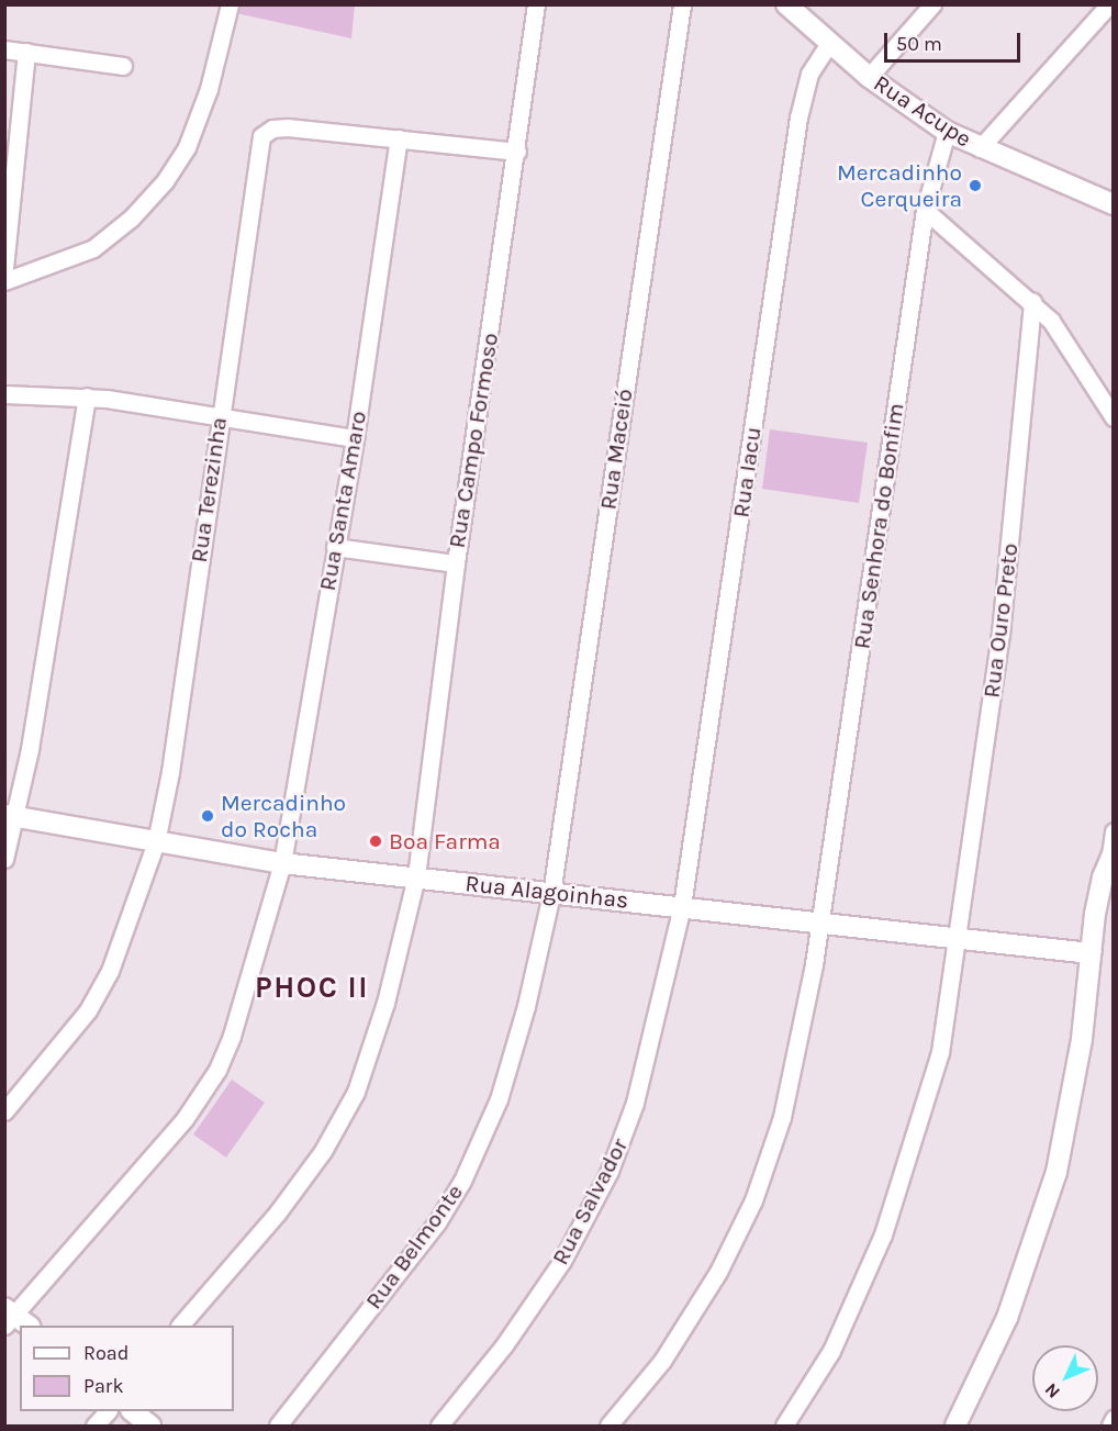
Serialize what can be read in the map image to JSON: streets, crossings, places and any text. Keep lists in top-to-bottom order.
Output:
{
  "streets": {
    "street": [
      "Rua Acupe",
      "Rua Campo Formoso",
      "Rua Maceió",
      "Rua Iacu",
      "Rua Terezinha",
      "Rua Santa Amaro",
      "Rua Senhora do Bonfim",
      "Rua Ouro Preto",
      "Rua Alagoinhas",
      "Rua Salvador",
      "Rua Belmonte"
    ]
  },
  "crossings": [
    ["Rua Acupe", "Rua Iacu"],
    ["Rua Acupe", "Rua Senhora do Bonfim"],
    ["Rua Campo Formoso", "Rua Alagoinhas"],
    ["Rua Maceió", "Rua Alagoinhas"],
    ["Rua Maceió", "Rua Belmonte"],
    ["Rua Iacu", "Rua Alagoinhas"],
    ["Rua Iacu", "Rua Salvador"],
    ["Rua Terezinha", "Rua Santa Amaro"],
    ["Rua Terezinha", "Rua Alagoinhas"],
    ["Rua Santa Amaro", "Rua Alagoinhas"],
    ["Rua Senhora do Bonfim", "Rua Alagoinhas"],
    ["Rua Ouro Preto", "Rua Alagoinhas"],
    ["Rua Alagoinhas", "Rua Salvador"],
    ["Rua Alagoinhas", "Rua Belmonte"]
  ],
  "districts": ["PHOC II"],
  "places": ["Mercadinho Cerqueira", "Mercadinho do Rocha", "Boa Farma"],
  "legend": ["Road", "Park"],
  "scale_bar": "50 m",
  "north": "bottom left"
}
